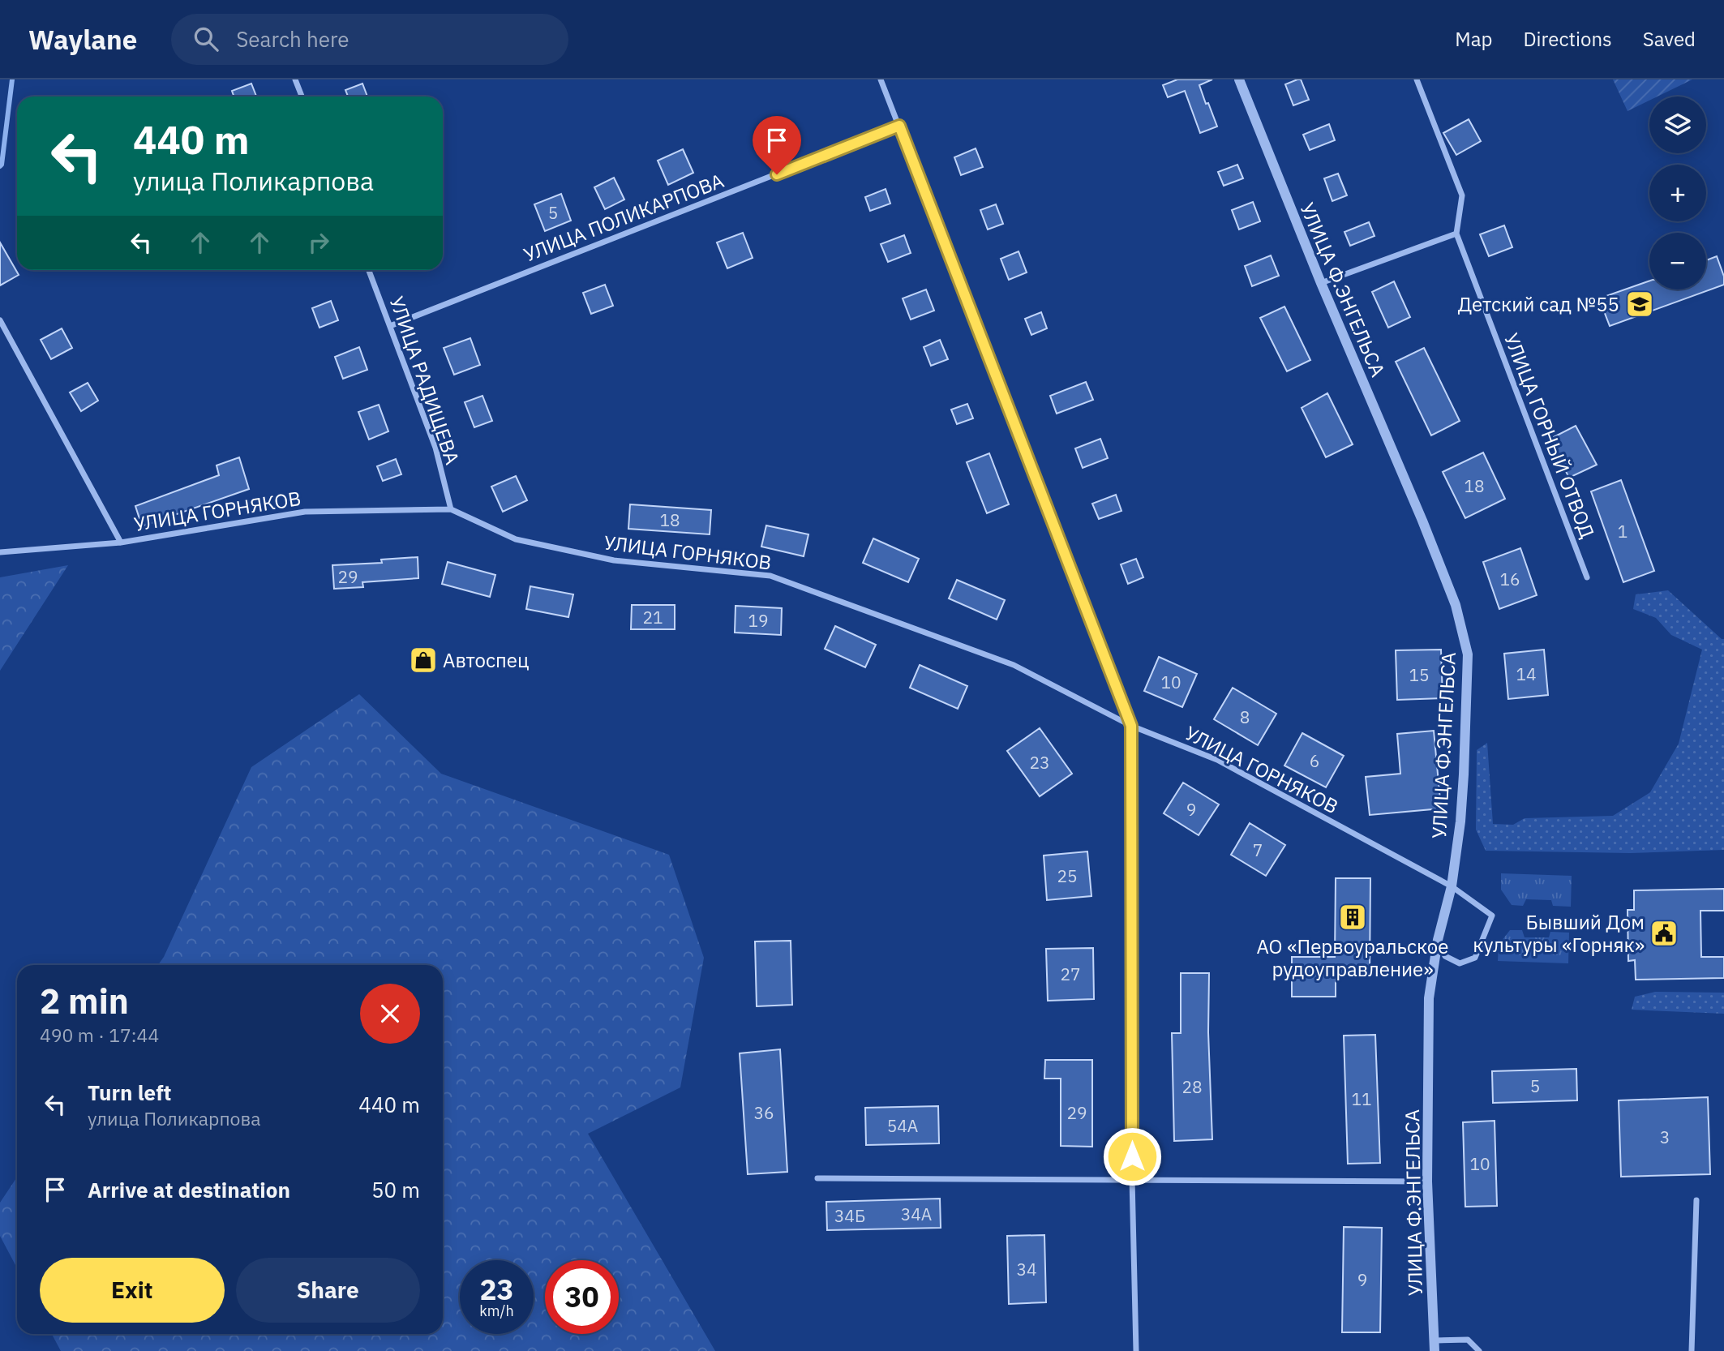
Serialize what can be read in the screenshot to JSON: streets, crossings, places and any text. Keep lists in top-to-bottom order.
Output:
{
  "streets": {
    "street": [
      "УЛИЦА ПОЛИКАРПОВА",
      "УЛИЦА Ф.ЭНГЕЛЬСА",
      "УЛИЦА РАДИЩЕВА",
      "УЛИЦА ГОРНЫЙ ОТВОД",
      "УЛИЦА ГОРНЯКОВ"
    ]
  },
  "crossings": [
    ["УЛИЦА ПОЛИКАРПОВА", "УЛИЦА РАДИЩЕВА"],
    ["УЛИЦА Ф.ЭНГЕЛЬСА", "УЛИЦА ГОРНЯКОВ"],
    ["УЛИЦА РАДИЩЕВА", "УЛИЦА ГОРНЯКОВ"]
  ],
  "places": {
    "school or university": ["Детский сад №55"],
    "shop": ["Автоспец"],
    "building": ["АО «Первоуральское рудоуправление»"],
    "public building": ["Бывший Дом культуры «Горняк»"]
  },
  "house_numbers": [
    "5",
    "18",
    "18",
    "1",
    "29",
    "16",
    "21",
    "19",
    "14",
    "15",
    "10",
    "8",
    "6",
    "23",
    "9",
    "7",
    "25",
    "27",
    "5",
    "28",
    "11",
    "36",
    "29",
    "54А",
    "3",
    "10",
    "34А",
    "34Б",
    "34",
    "9"
  ],
  "page": {
    "header": "Waylane",
    "search": "Search here",
    "nav": ["Map", "Directions", "Saved"],
    "map_buttons": ["+", "−"],
    "turn": ["440 m", "улица Поликарпова"],
    "heading": ["2 min", "490 m · 17:44"],
    "list": [
      {
        "name": "Turn left",
        "note": "улица Поликарпова",
        "value": "440 m"
      },
      {
        "name": "Arrive at destination",
        "value": "50 m"
      }
    ],
    "buttons": ["Exit", "Share"],
    "speed": "23 km/h",
    "limit": "30"
  }
}
